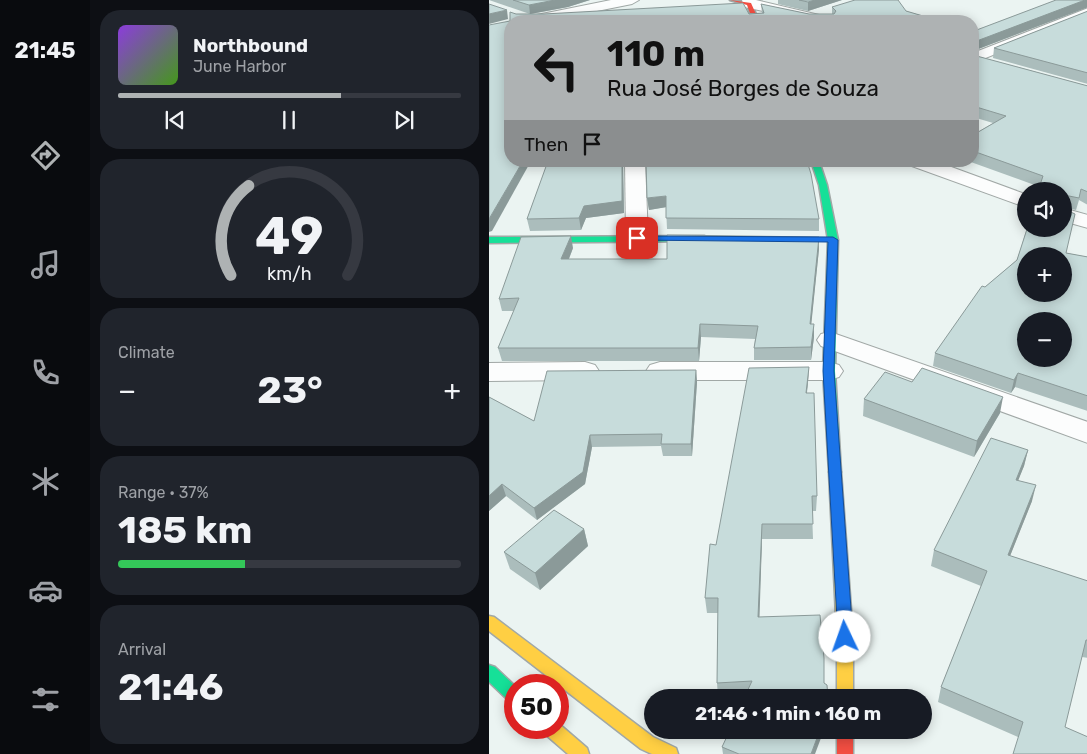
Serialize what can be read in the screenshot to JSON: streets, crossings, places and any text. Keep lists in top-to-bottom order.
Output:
{
  "page": {
    "tabs": "21:45",
    "turn": ["110 m", "Rua José Borges de Souza"],
    "song": ["Northbound", "June Harbor"],
    "then": "Then",
    "map_buttons": ["+", "−"],
    "tile": [
      "Climate",
      ["Range · 37%", "185 km"],
      ["Arrival", "21:46"]
    ],
    "heat": ["−", "23°", "+"],
    "limit": "50",
    "trip": "21:46 · 1 min · 160 m",
    "gauge": ["49", "km/h"]
  }
}
